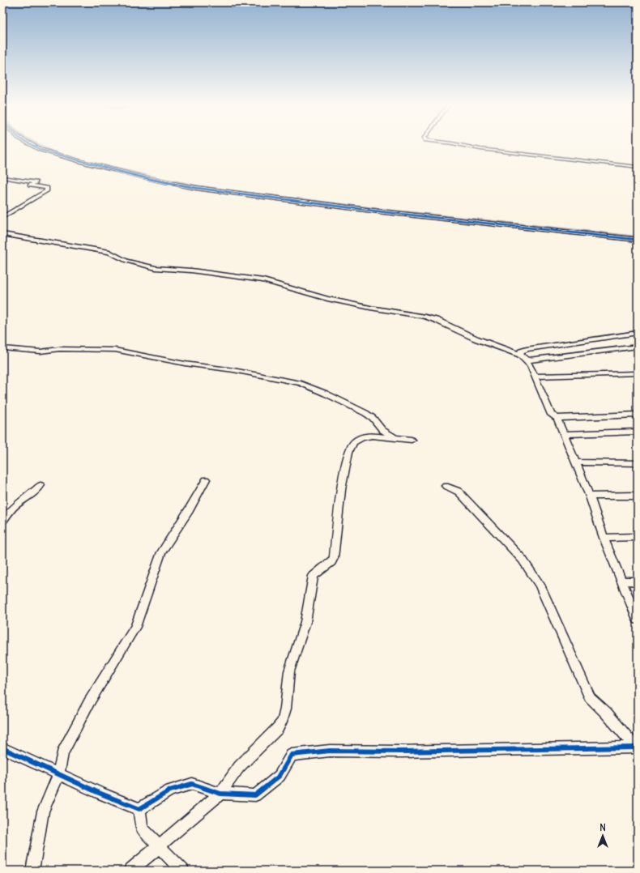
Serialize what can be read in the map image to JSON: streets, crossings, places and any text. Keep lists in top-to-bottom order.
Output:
{
  "north": "top"
}
